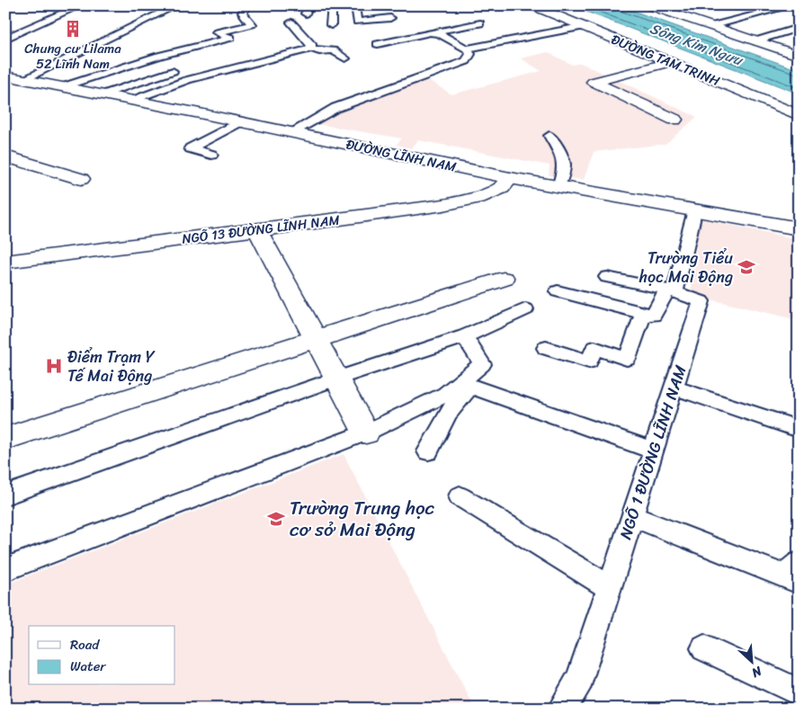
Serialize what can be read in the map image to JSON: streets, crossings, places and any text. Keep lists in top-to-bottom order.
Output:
{
  "streets": {
    "street": ["ĐƯỜNG TAM TRINH", "ĐƯỜNG LĨNH NAM", "NGÕ 13 ĐƯỜNG LĨNH NAM"],
    "lane": ["NGÕ 1 ĐƯỜNG LĨNH NAM"]
  },
  "crossings": [
    ["ĐƯỜNG LĨNH NAM", "NGÕ 13 ĐƯỜNG LĨNH NAM"]
  ],
  "water": ["Sông Kim Ngưu"],
  "places": {
    "building": ["Chung cư Lilama 52 Lĩnh Nam"],
    "school or university": ["Trường Tiểu học Mai Động", "Trường Trung học cơ sở Mai Động"],
    "hospital": ["Điểm Trạm Y Tế Mai Động"]
  },
  "legend": ["Road", "Water"],
  "north": "bottom right"
}
